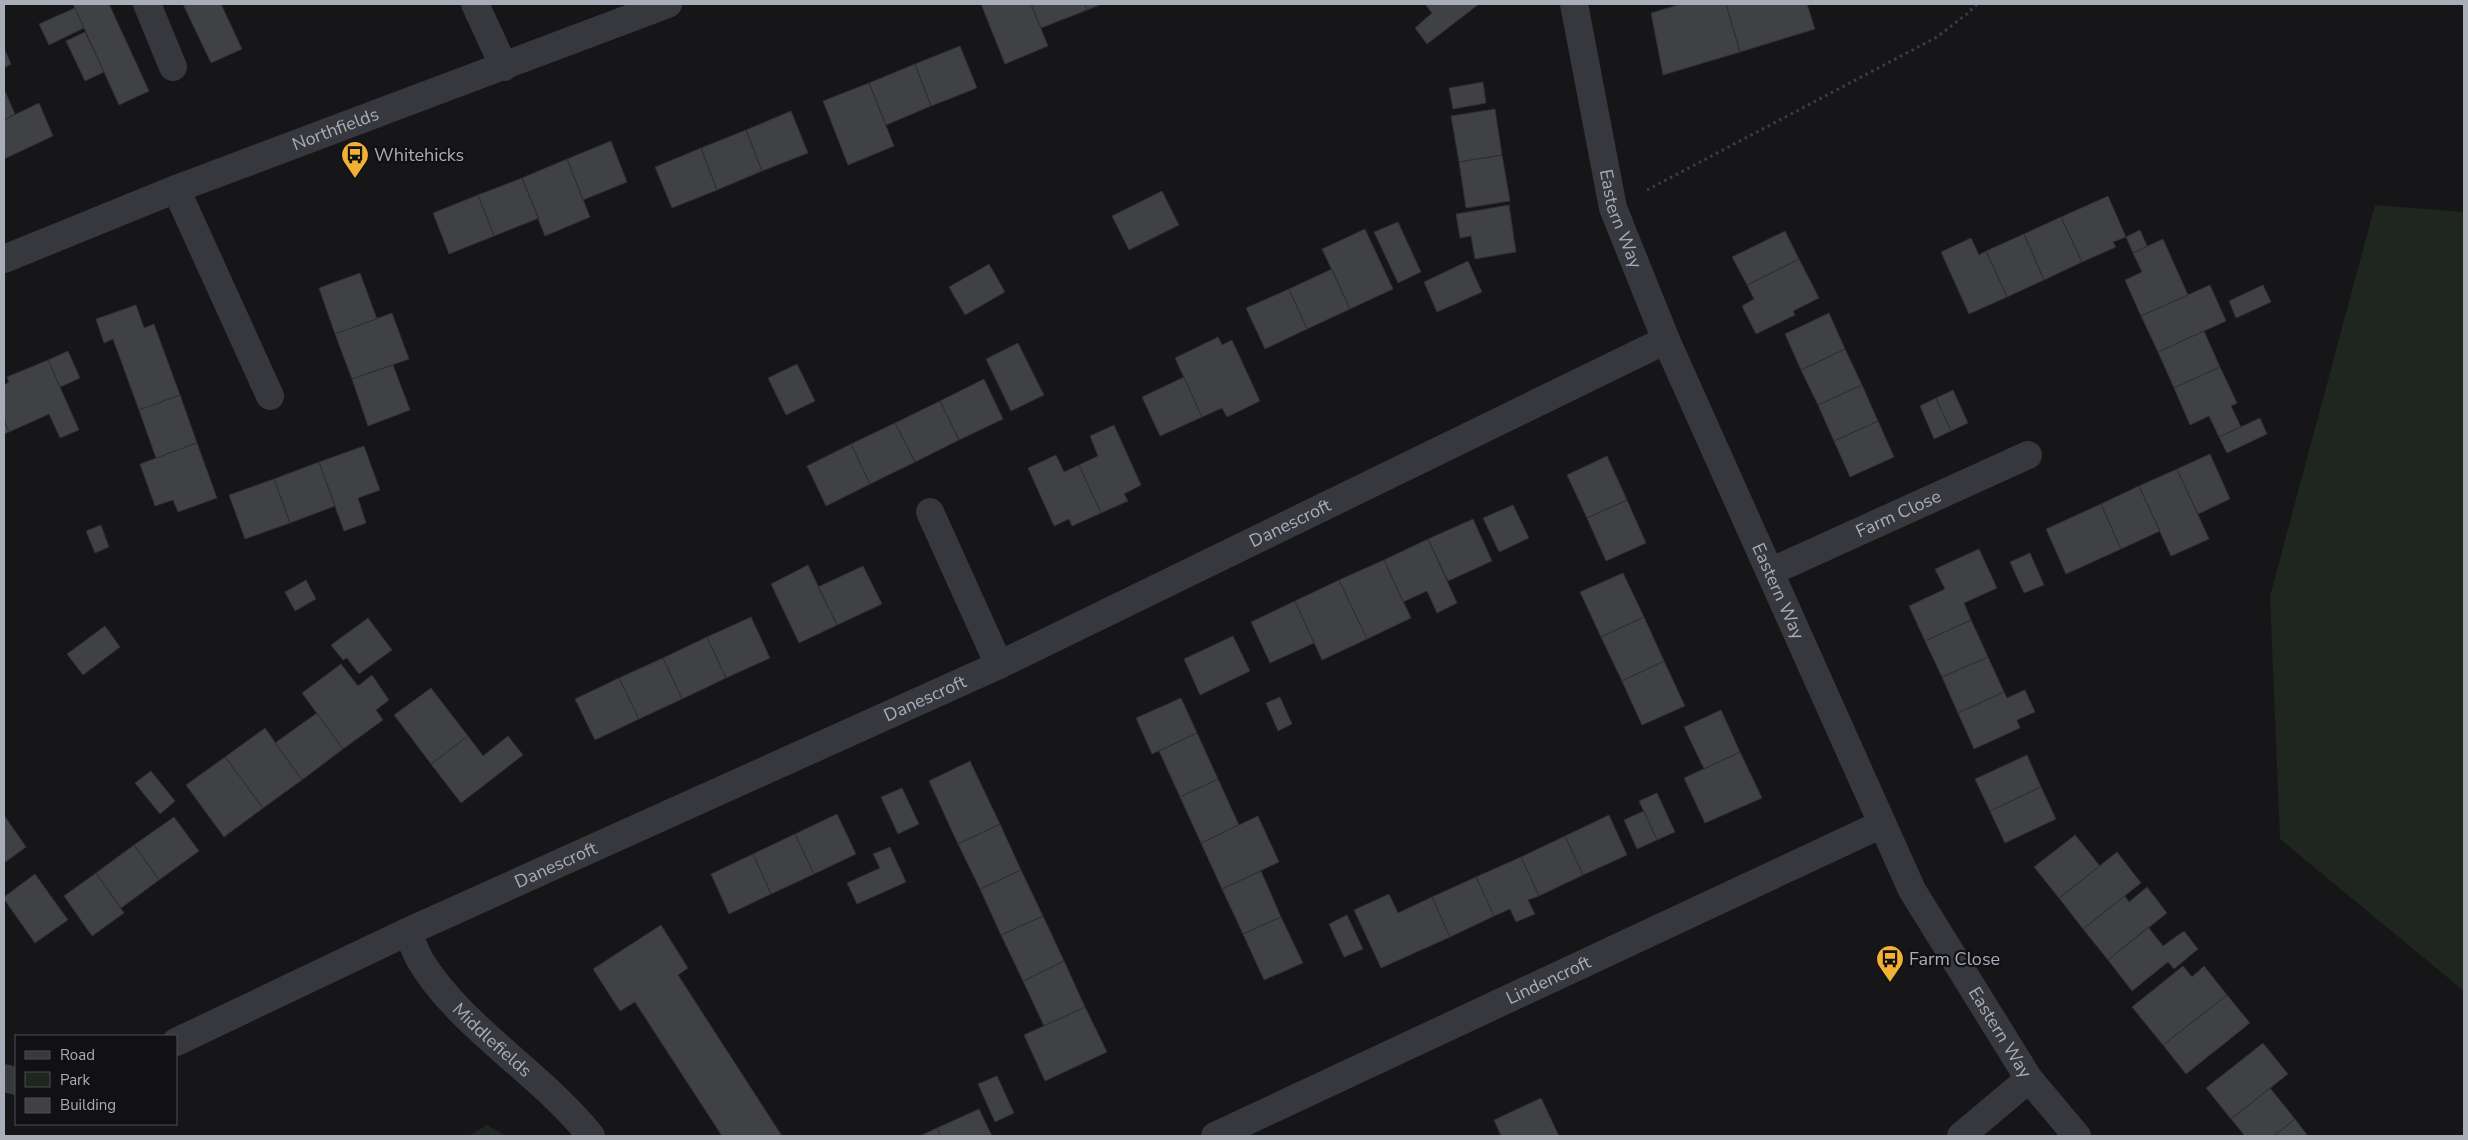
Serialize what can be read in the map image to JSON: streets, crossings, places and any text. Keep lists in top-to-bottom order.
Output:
{
  "streets": {
    "street": [
      "Northfields",
      "Eastern Way",
      "Farm Close",
      "Danescroft",
      "Lindencroft",
      "Middlefields"
    ]
  },
  "crossings": [
    ["Eastern Way", "Farm Close"],
    ["Eastern Way", "Danescroft"],
    ["Eastern Way", "Lindencroft"],
    ["Danescroft", "Middlefields"]
  ],
  "places": {
    "bus stop": ["Whitehicks", "Farm Close"]
  },
  "legend": ["Road", "Park", "Building"]
}
